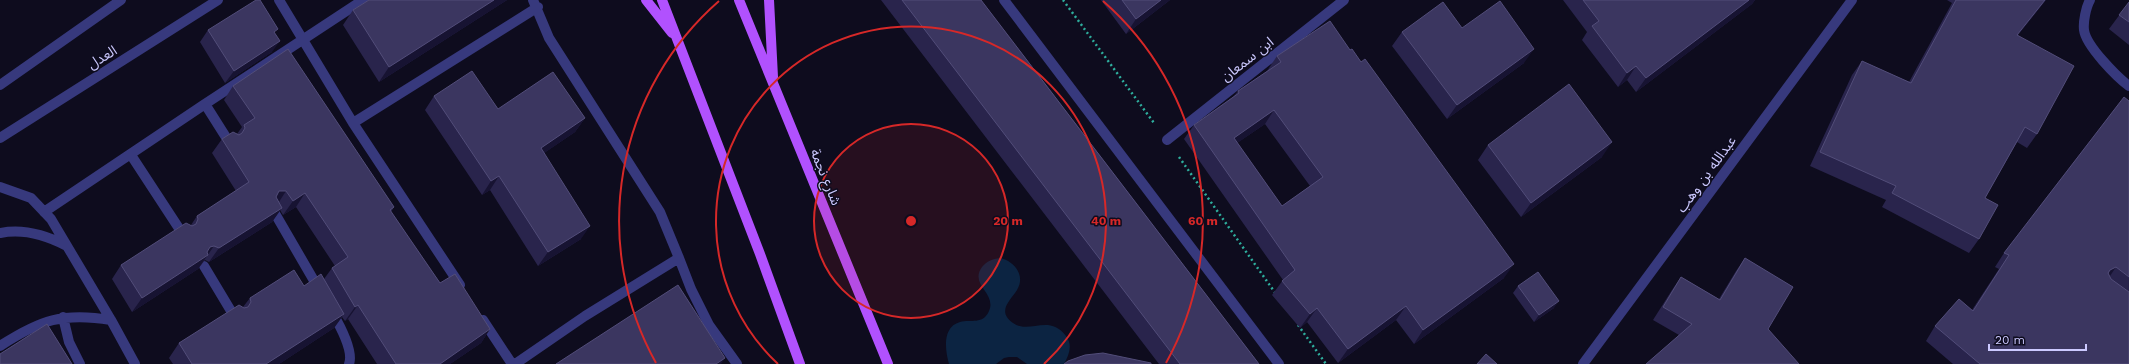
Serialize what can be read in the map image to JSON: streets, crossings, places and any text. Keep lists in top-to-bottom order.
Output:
{
  "streets": {
    "main road": ["شارع نجمة"],
    "street": ["العدل", "ابن سمعان", "عبدالله بن وهب"]
  },
  "scale_bar": "20 m",
  "rings": ["20 m", "40 m", "60 m"]
}
